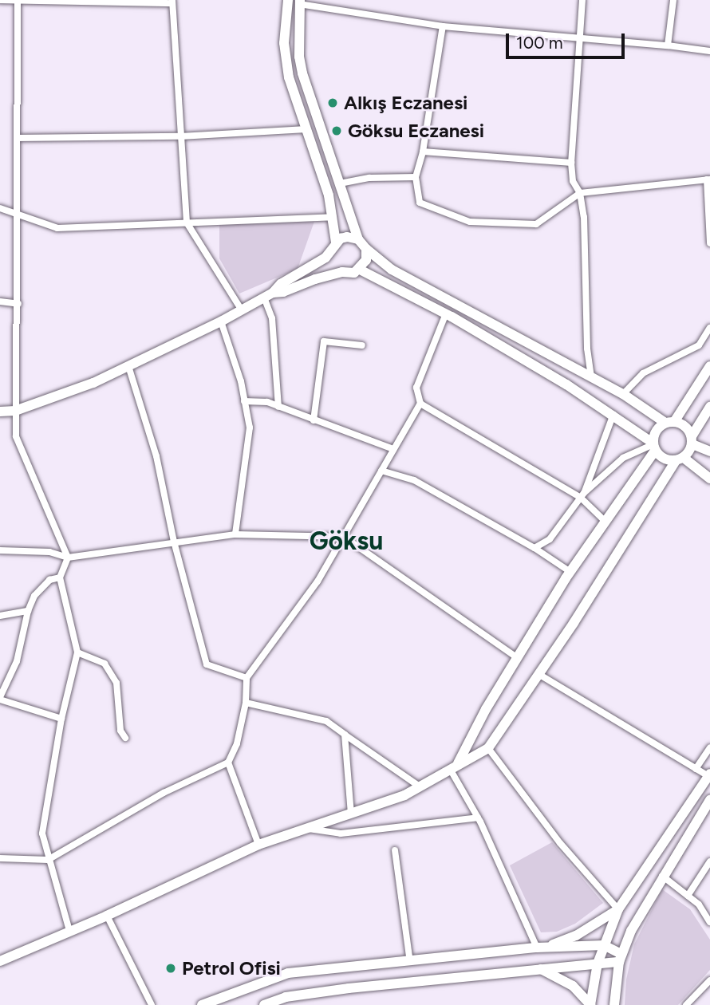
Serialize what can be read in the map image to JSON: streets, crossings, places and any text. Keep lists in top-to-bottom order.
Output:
{
  "districts": ["Göksu"],
  "places": ["Alkış Eczanesi", "Göksu Eczanesi", "Petrol Ofisi"],
  "scale_bar": "100 m"
}
